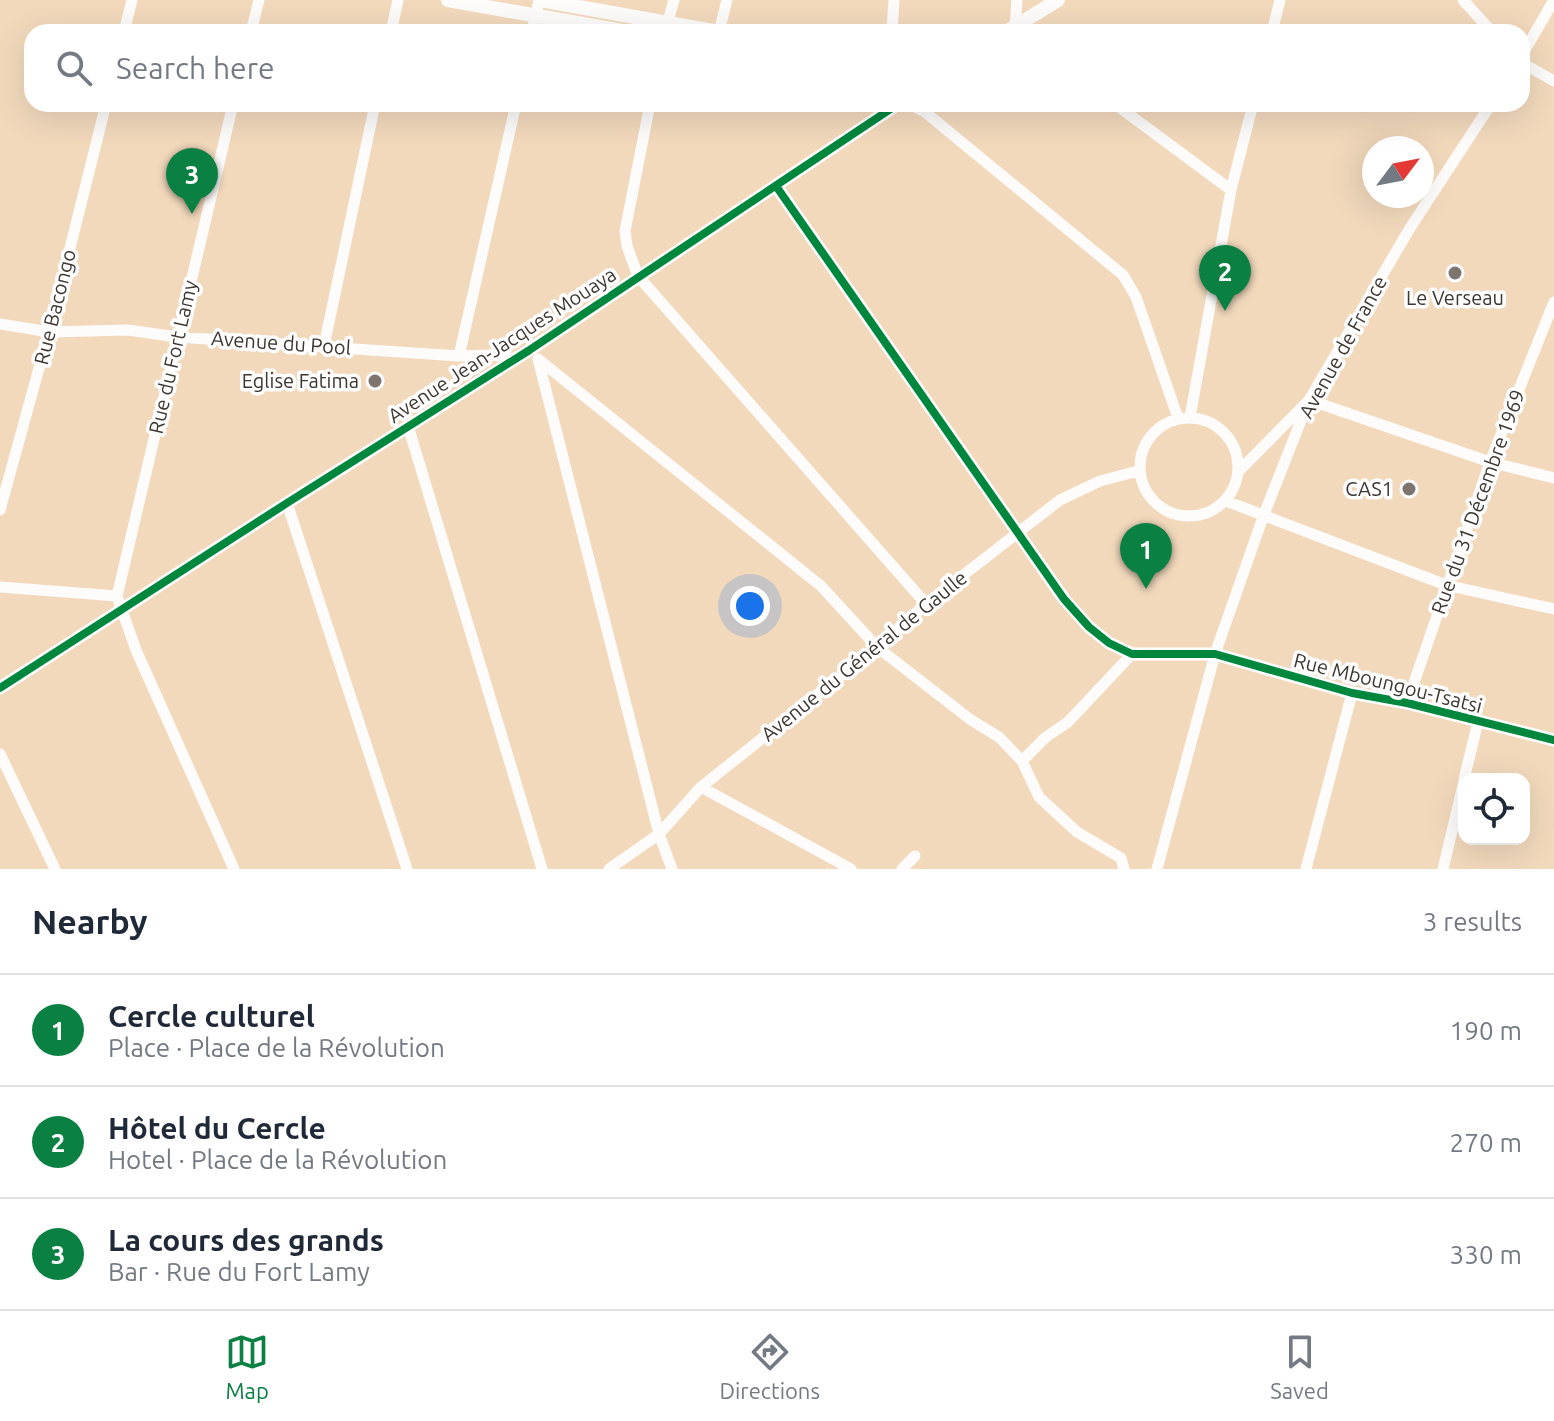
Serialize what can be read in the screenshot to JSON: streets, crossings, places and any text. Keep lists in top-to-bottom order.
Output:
{
  "streets": {
    "street": [
      "Rue Bacongo",
      "Avenue du Pool",
      "Avenue Jean-Jacques Mouaya",
      "Avenue de France",
      "Rue du Fort Lamy",
      "Rue du 31 Décembre 1969",
      "Avenue du Général de Gaulle",
      "Rue Mboungou-Tsatsi"
    ]
  },
  "crossings": [
    ["Rue Bacongo", "Avenue du Pool"],
    ["Avenue du Pool", "Avenue Jean-Jacques Mouaya"],
    ["Avenue du Pool", "Rue du Fort Lamy"],
    ["Avenue de France", "Rue Mboungou-Tsatsi"],
    ["Rue du 31 Décembre 1969", "Rue Mboungou-Tsatsi"]
  ],
  "places": ["Le Verseau", "Eglise Fatima", "CAS1"],
  "north": "top right",
  "page": {
    "search": "Search here",
    "pins": ["3", "2", "1"],
    "heading": ["Nearby", "3 results"],
    "list": [
      {
        "mark": "1",
        "name": "Cercle culturel",
        "note": "Place · Place de la Révolution",
        "value": "190 m"
      },
      {
        "mark": "2",
        "name": "Hôtel du Cercle",
        "note": "Hotel · Place de la Révolution",
        "value": "270 m"
      },
      {
        "mark": "3",
        "name": "La cours des grands",
        "note": "Bar · Rue du Fort Lamy",
        "value": "330 m"
      }
    ],
    "nav": ["Map", "Directions", "Saved"]
  }
}
